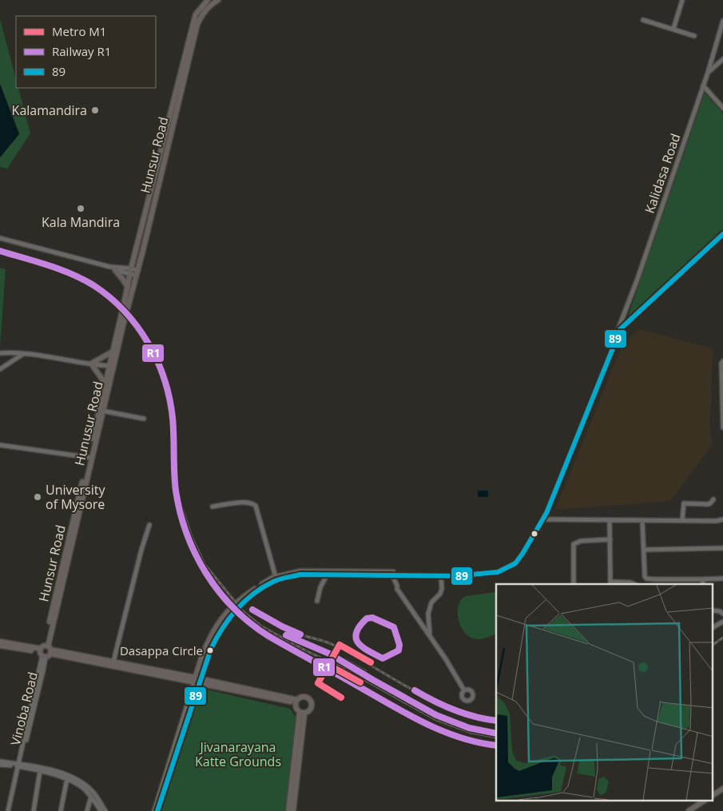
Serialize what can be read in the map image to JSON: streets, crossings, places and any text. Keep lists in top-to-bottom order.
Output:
{
  "streets": {
    "main road": ["Hunsur Road", "Hunusur Road"],
    "street": ["Kalidasa Road", "Vinoba Road"]
  },
  "crossings": [
    ["Hunsur Road", "Hunusur Road"],
    ["Hunusur Road", "Vinoba Road"]
  ],
  "parks": ["Jivanarayana Katte Grounds"],
  "places": [
    "Kalamandira",
    "Kala Mandira",
    "University of Mysore",
    "Dasappa Circle"
  ],
  "lines": ["transit line 89", "rail line R1", "metro line M1"],
  "legend": ["Metro M1", "Railway R1", "89"]
}
